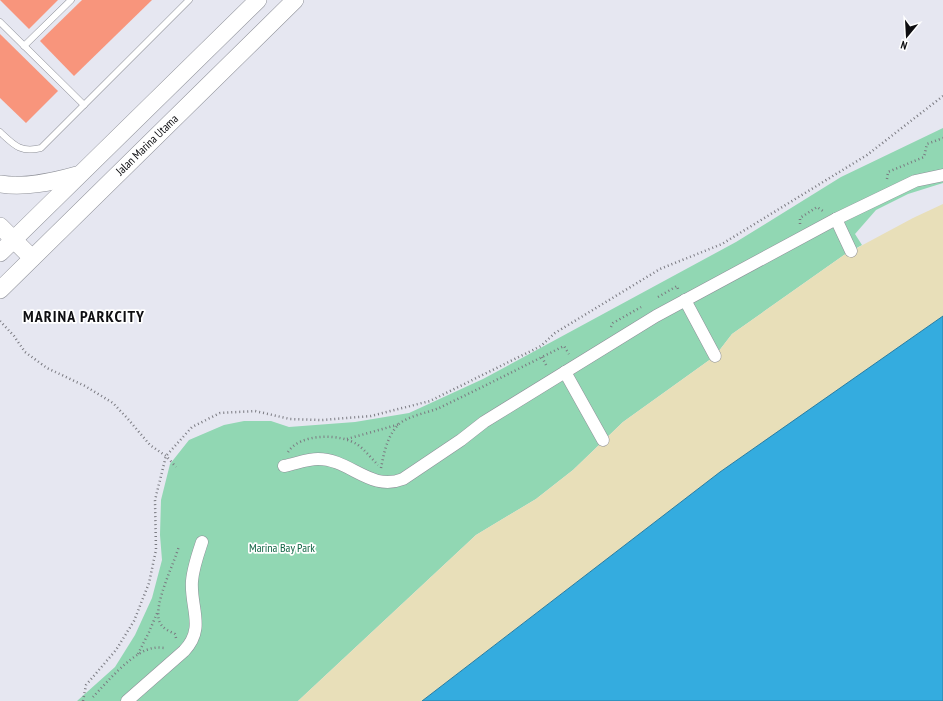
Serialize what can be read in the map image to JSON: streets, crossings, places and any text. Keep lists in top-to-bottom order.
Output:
{
  "streets": {
    "main road": ["Jalan Marina Utama"]
  },
  "districts": ["MARINA PARKCITY"],
  "parks": ["Marina Bay Park"],
  "north": "bottom"
}
